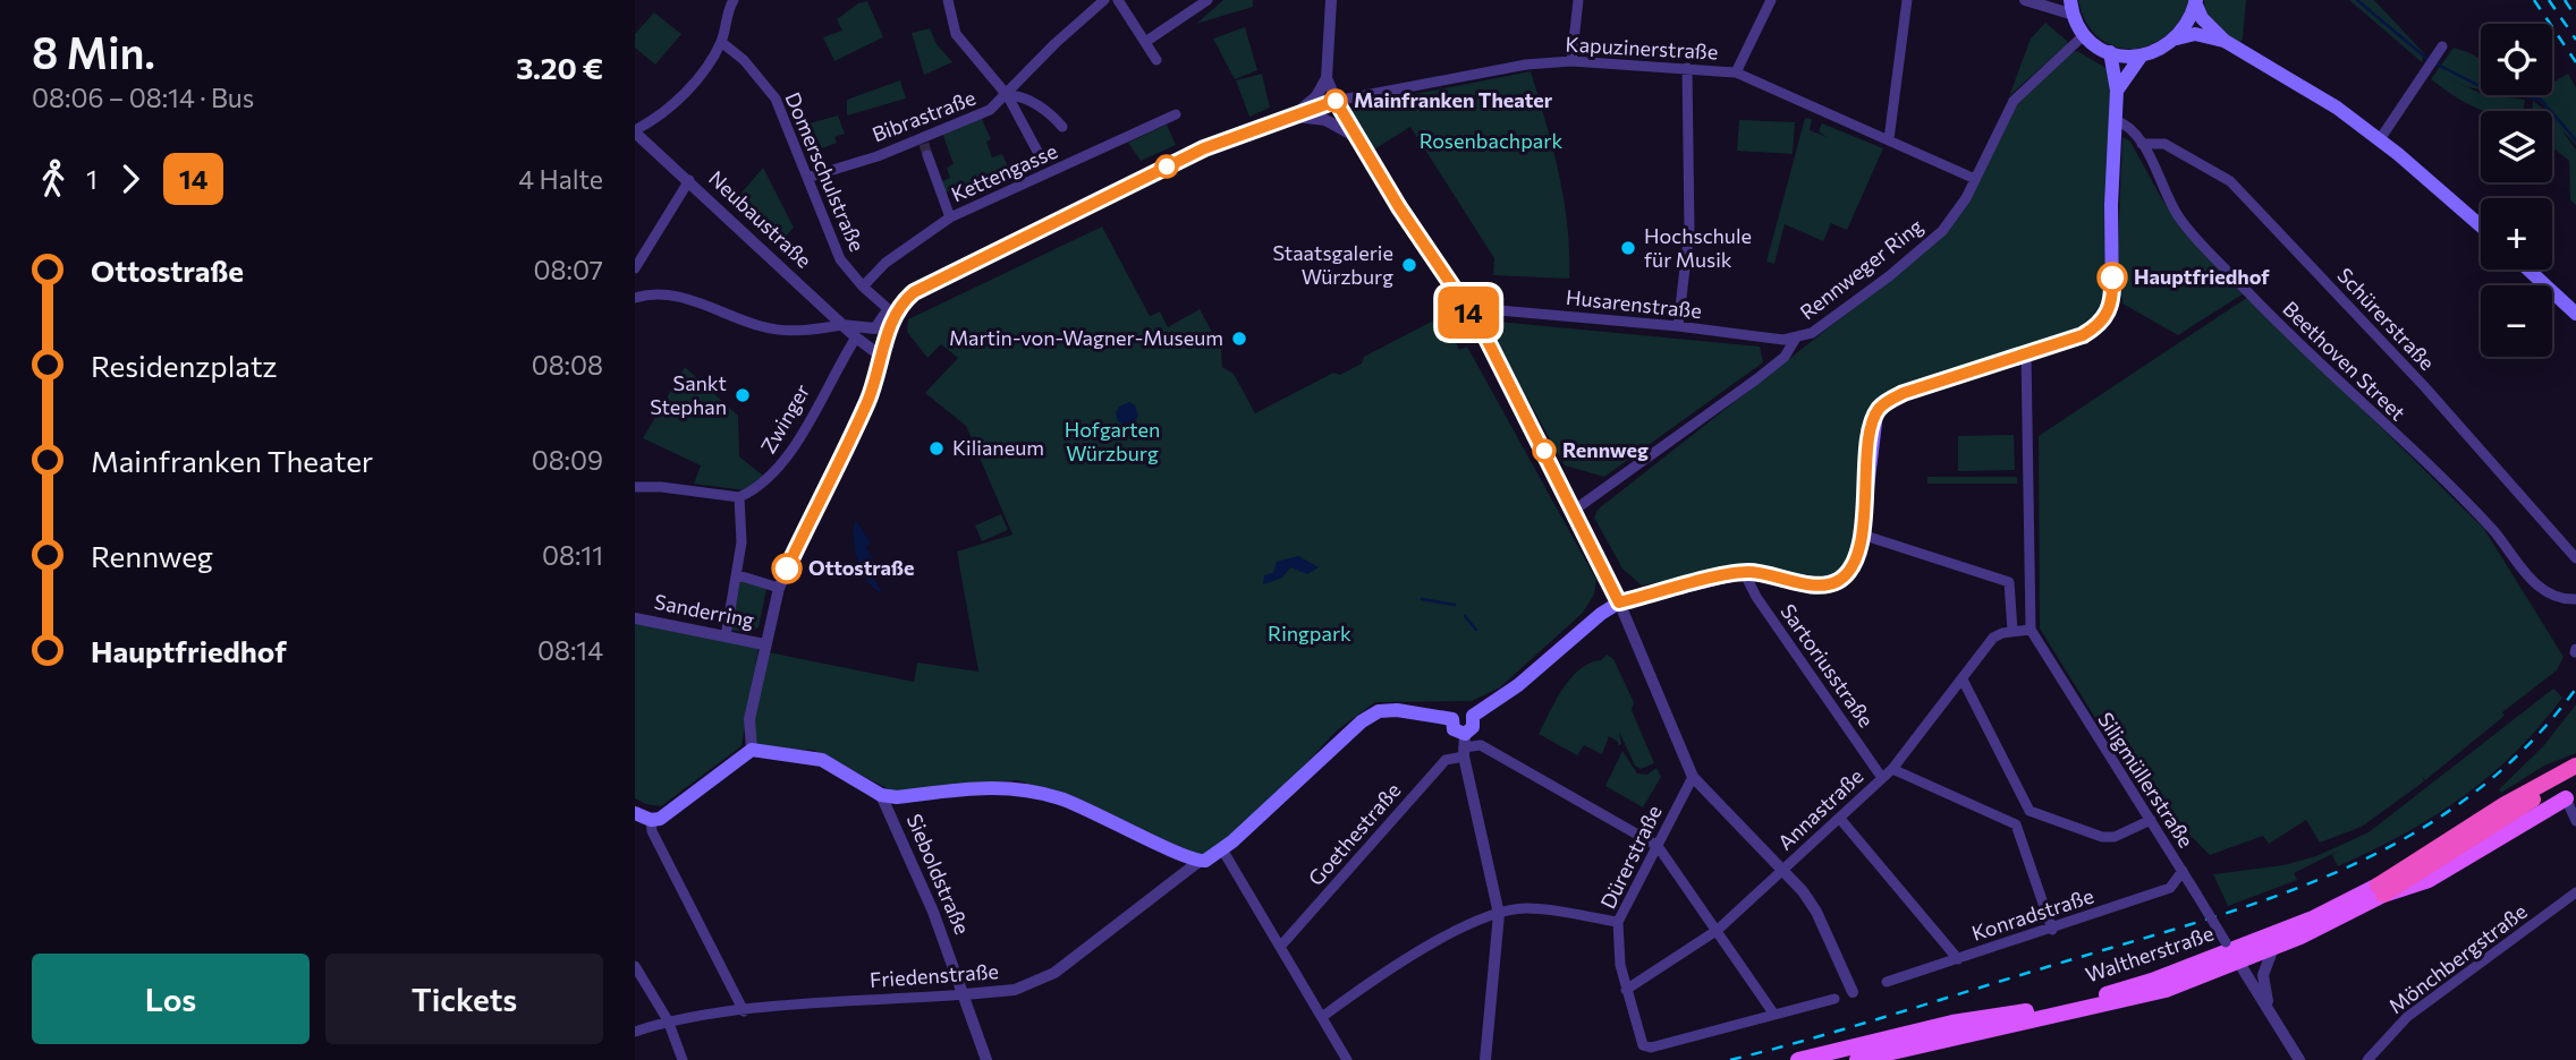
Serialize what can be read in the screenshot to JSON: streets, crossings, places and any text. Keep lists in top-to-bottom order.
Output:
{
  "streets": {
    "main road": ["Waltherstraße"],
    "street": [
      "Kapuzinerstraße",
      "Bibrastraße",
      "Domerschulstraße",
      "Kettengasse",
      "Neubaustraße",
      "Rennweger Ring",
      "Husarenstraße",
      "Schürerstraße",
      "Beethoven Street",
      "Zwinger",
      "Sanderring",
      "Sartoriusstraße",
      "Siligmüllerstraße",
      "Annastraße",
      "Goethestraße",
      "Dürerstraße",
      "Sieboldstraße",
      "Konradstraße",
      "Mönchbergstraße",
      "Friedenstraße"
    ]
  },
  "crossings": [
    ["Kapuzinerstraße", "Rennweger Ring"],
    ["Bibrastraße", "Domerschulstraße"],
    ["Domerschulstraße", "Kettengasse"],
    ["Neubaustraße", "Zwinger"],
    ["Rennweger Ring", "Husarenstraße"],
    ["Schürerstraße", "Beethoven Street"],
    ["Sartoriusstraße", "Annastraße"],
    ["Siligmüllerstraße", "Konradstraße"],
    ["Siligmüllerstraße", "Waltherstraße"],
    ["Annastraße", "Dürerstraße"],
    ["Sieboldstraße", "Friedenstraße"]
  ],
  "parks": ["Rosenbachpark", "Hofgarten Würzburg", "Ringpark"],
  "places": [
    "Mainfranken Theater",
    "Hochschule für Musik",
    "Staatsgalerie Würzburg",
    "Hauptfriedhof",
    "Martin-von-Wagner-Museum",
    "Sankt Stephan",
    "Kilianeum",
    "Rennweg",
    "Ottostraße"
  ],
  "lines": ["bus line 14"],
  "page": {
    "heading": ["8 Min.", "08:06 – 08:14 · Bus", "3.20 €"],
    "on_map": "14",
    "map_buttons": ["+", "−"],
    "legs": ["1", "14", "4 Halte"],
    "list": [
      {
        "name": "Ottostraße",
        "value": "08:07"
      },
      {
        "name": "Residenzplatz",
        "value": "08:08"
      },
      {
        "name": "Mainfranken Theater",
        "value": "08:09"
      },
      {
        "name": "Rennweg",
        "value": "08:11"
      },
      {
        "name": "Hauptfriedhof",
        "value": "08:14"
      }
    ],
    "buttons": ["Los", "Tickets"]
  }
}
